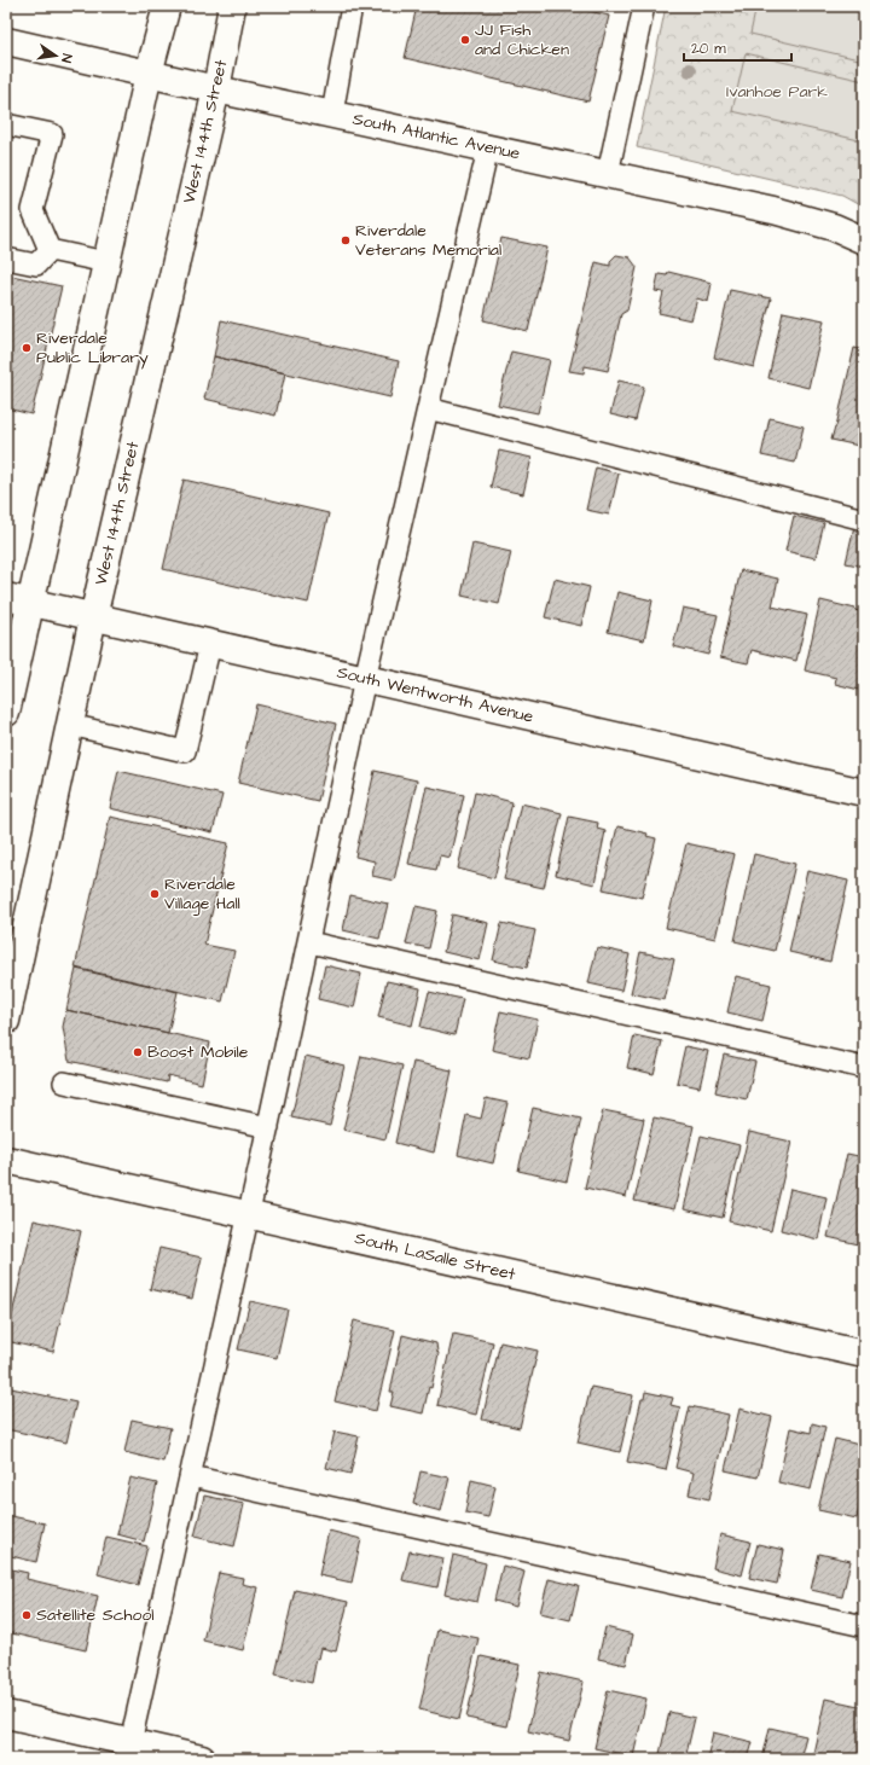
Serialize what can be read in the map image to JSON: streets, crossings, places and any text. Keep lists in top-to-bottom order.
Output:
{
  "streets": {
    "street": [
      "West 144th Street",
      "South Atlantic Avenue",
      "South Wentworth Avenue",
      "South LaSalle Street"
    ]
  },
  "crossings": [
    ["West 144th Street", "South Atlantic Avenue"],
    ["West 144th Street", "South Wentworth Avenue"]
  ],
  "parks": ["Ivanhoe Park"],
  "places": [
    "JJ Fish and Chicken",
    "Riverdale Veterans Memorial",
    "Riverdale Public Library",
    "Riverdale Village Hall",
    "Boost Mobile",
    "Satellite School"
  ],
  "scale_bar": "20 m",
  "north": "right"
}
